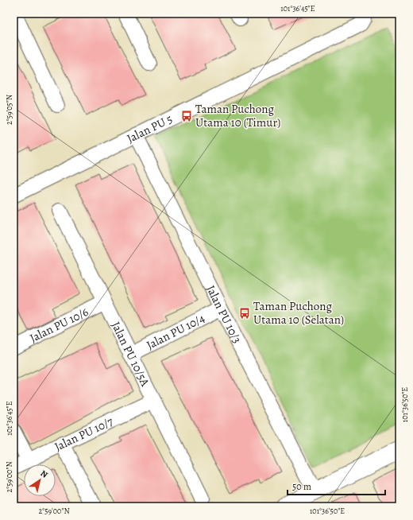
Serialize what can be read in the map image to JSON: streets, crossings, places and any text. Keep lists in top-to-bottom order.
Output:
{
  "streets": {
    "street": [
      "Jalan PU 5",
      "Jalan PU 10/3",
      "Jalan PU 10/6",
      "Jalan PU 10/4",
      "Jalan PU 10/5A",
      "Jalan PU 10/7"
    ]
  },
  "crossings": [
    ["Jalan PU 5", "Jalan PU 10/3"],
    ["Jalan PU 10/3", "Jalan PU 10/4"],
    ["Jalan PU 10/6", "Jalan PU 10/5A"],
    ["Jalan PU 10/4", "Jalan PU 10/5A"],
    ["Jalan PU 10/5A", "Jalan PU 10/7"]
  ],
  "places": {
    "bus stop": ["Taman Puchong Utama 10 (Timur)", "Taman Puchong Utama 10 (Selatan)"]
  },
  "scale_bar": "50 m",
  "north": "top right",
  "coordinates": [
    "101°36'45\"E",
    "2°59'05\"N",
    "101°36'50\"E",
    "2°59'00\"N"
  ]
}
